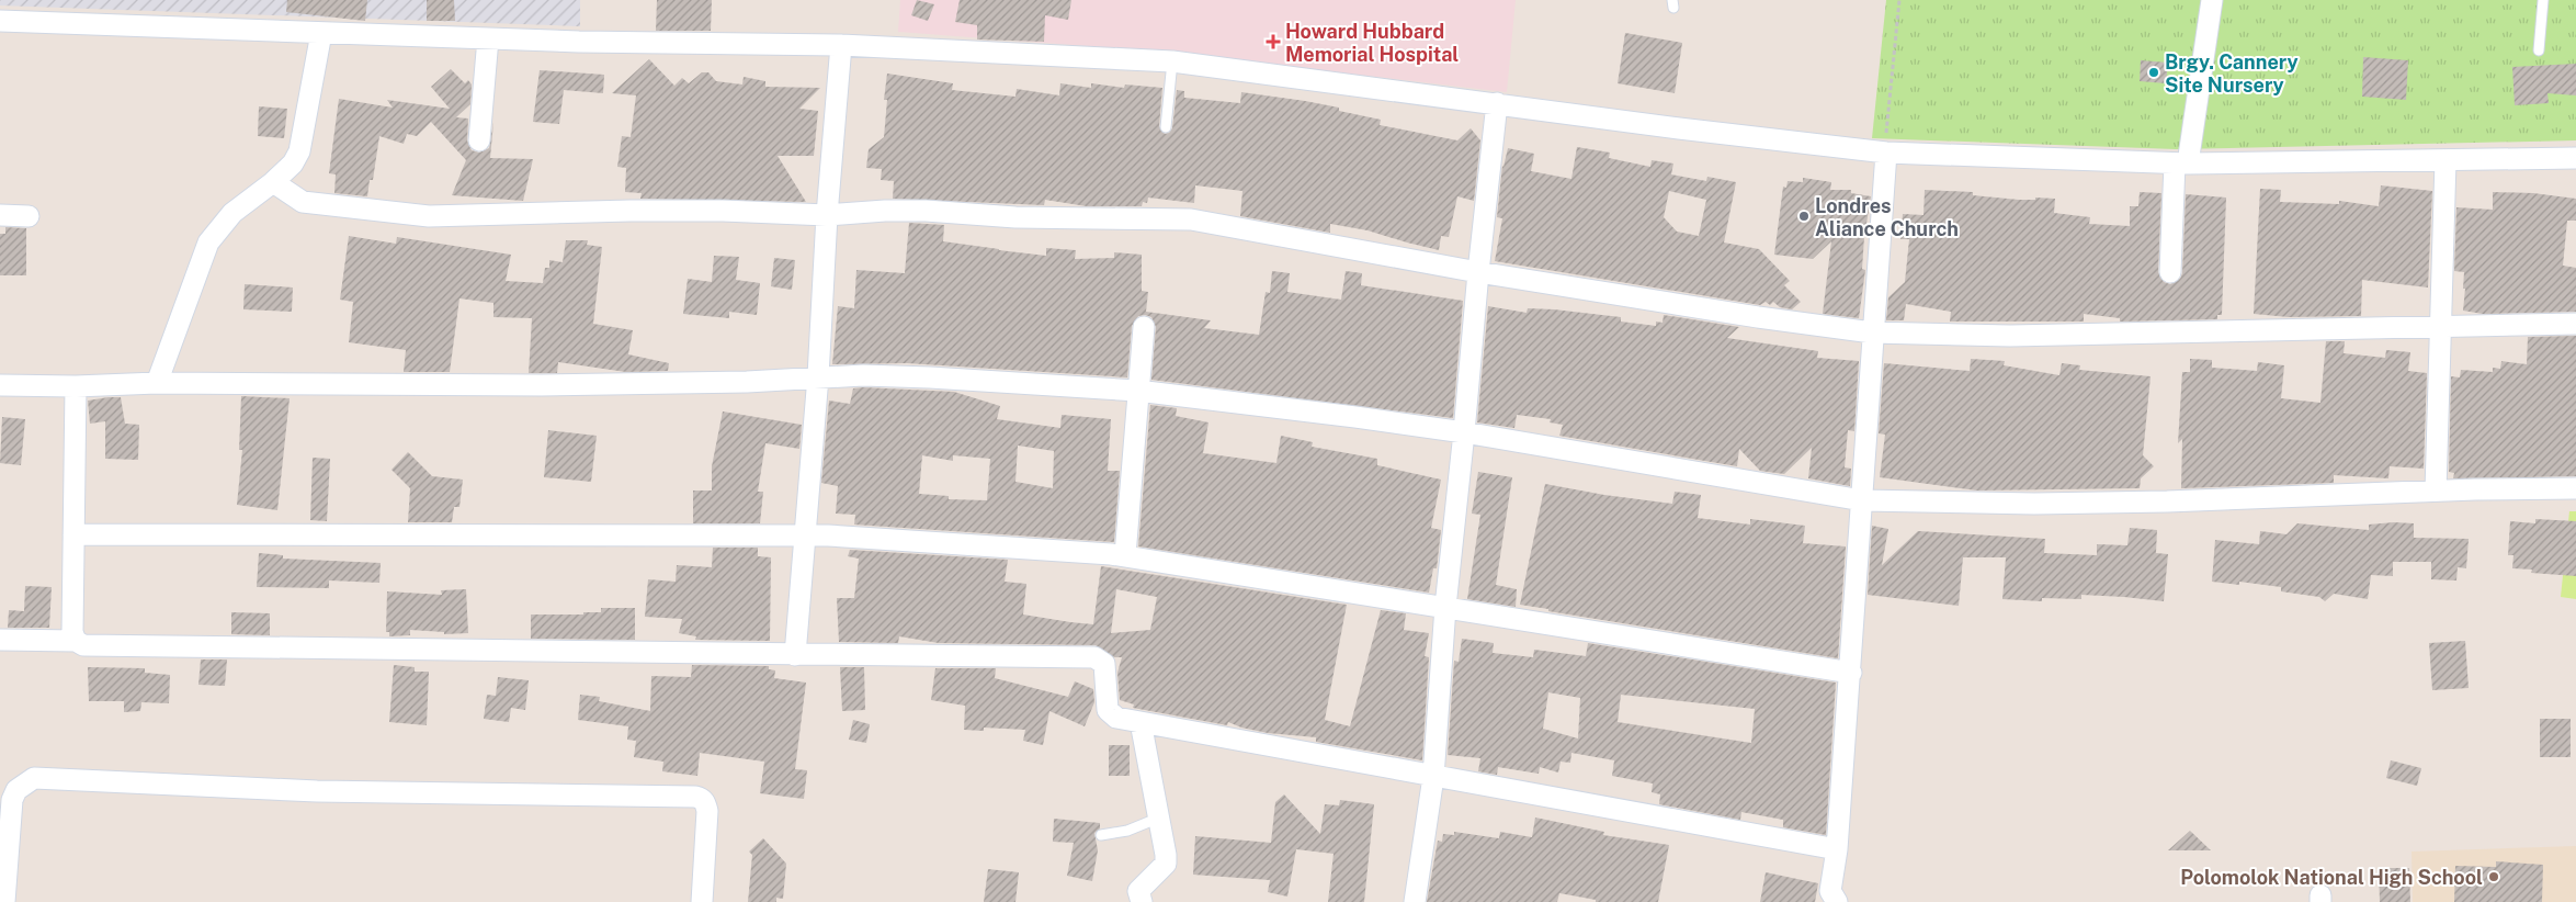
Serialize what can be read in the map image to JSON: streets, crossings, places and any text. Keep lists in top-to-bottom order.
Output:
{
  "places": {
    "health": ["Howard Hubbard Memorial Hospital"],
    "other": ["Brgy. Cannery Site Nursery", "Londres Aliance Church", "Polomolok National High School"]
  }
}
